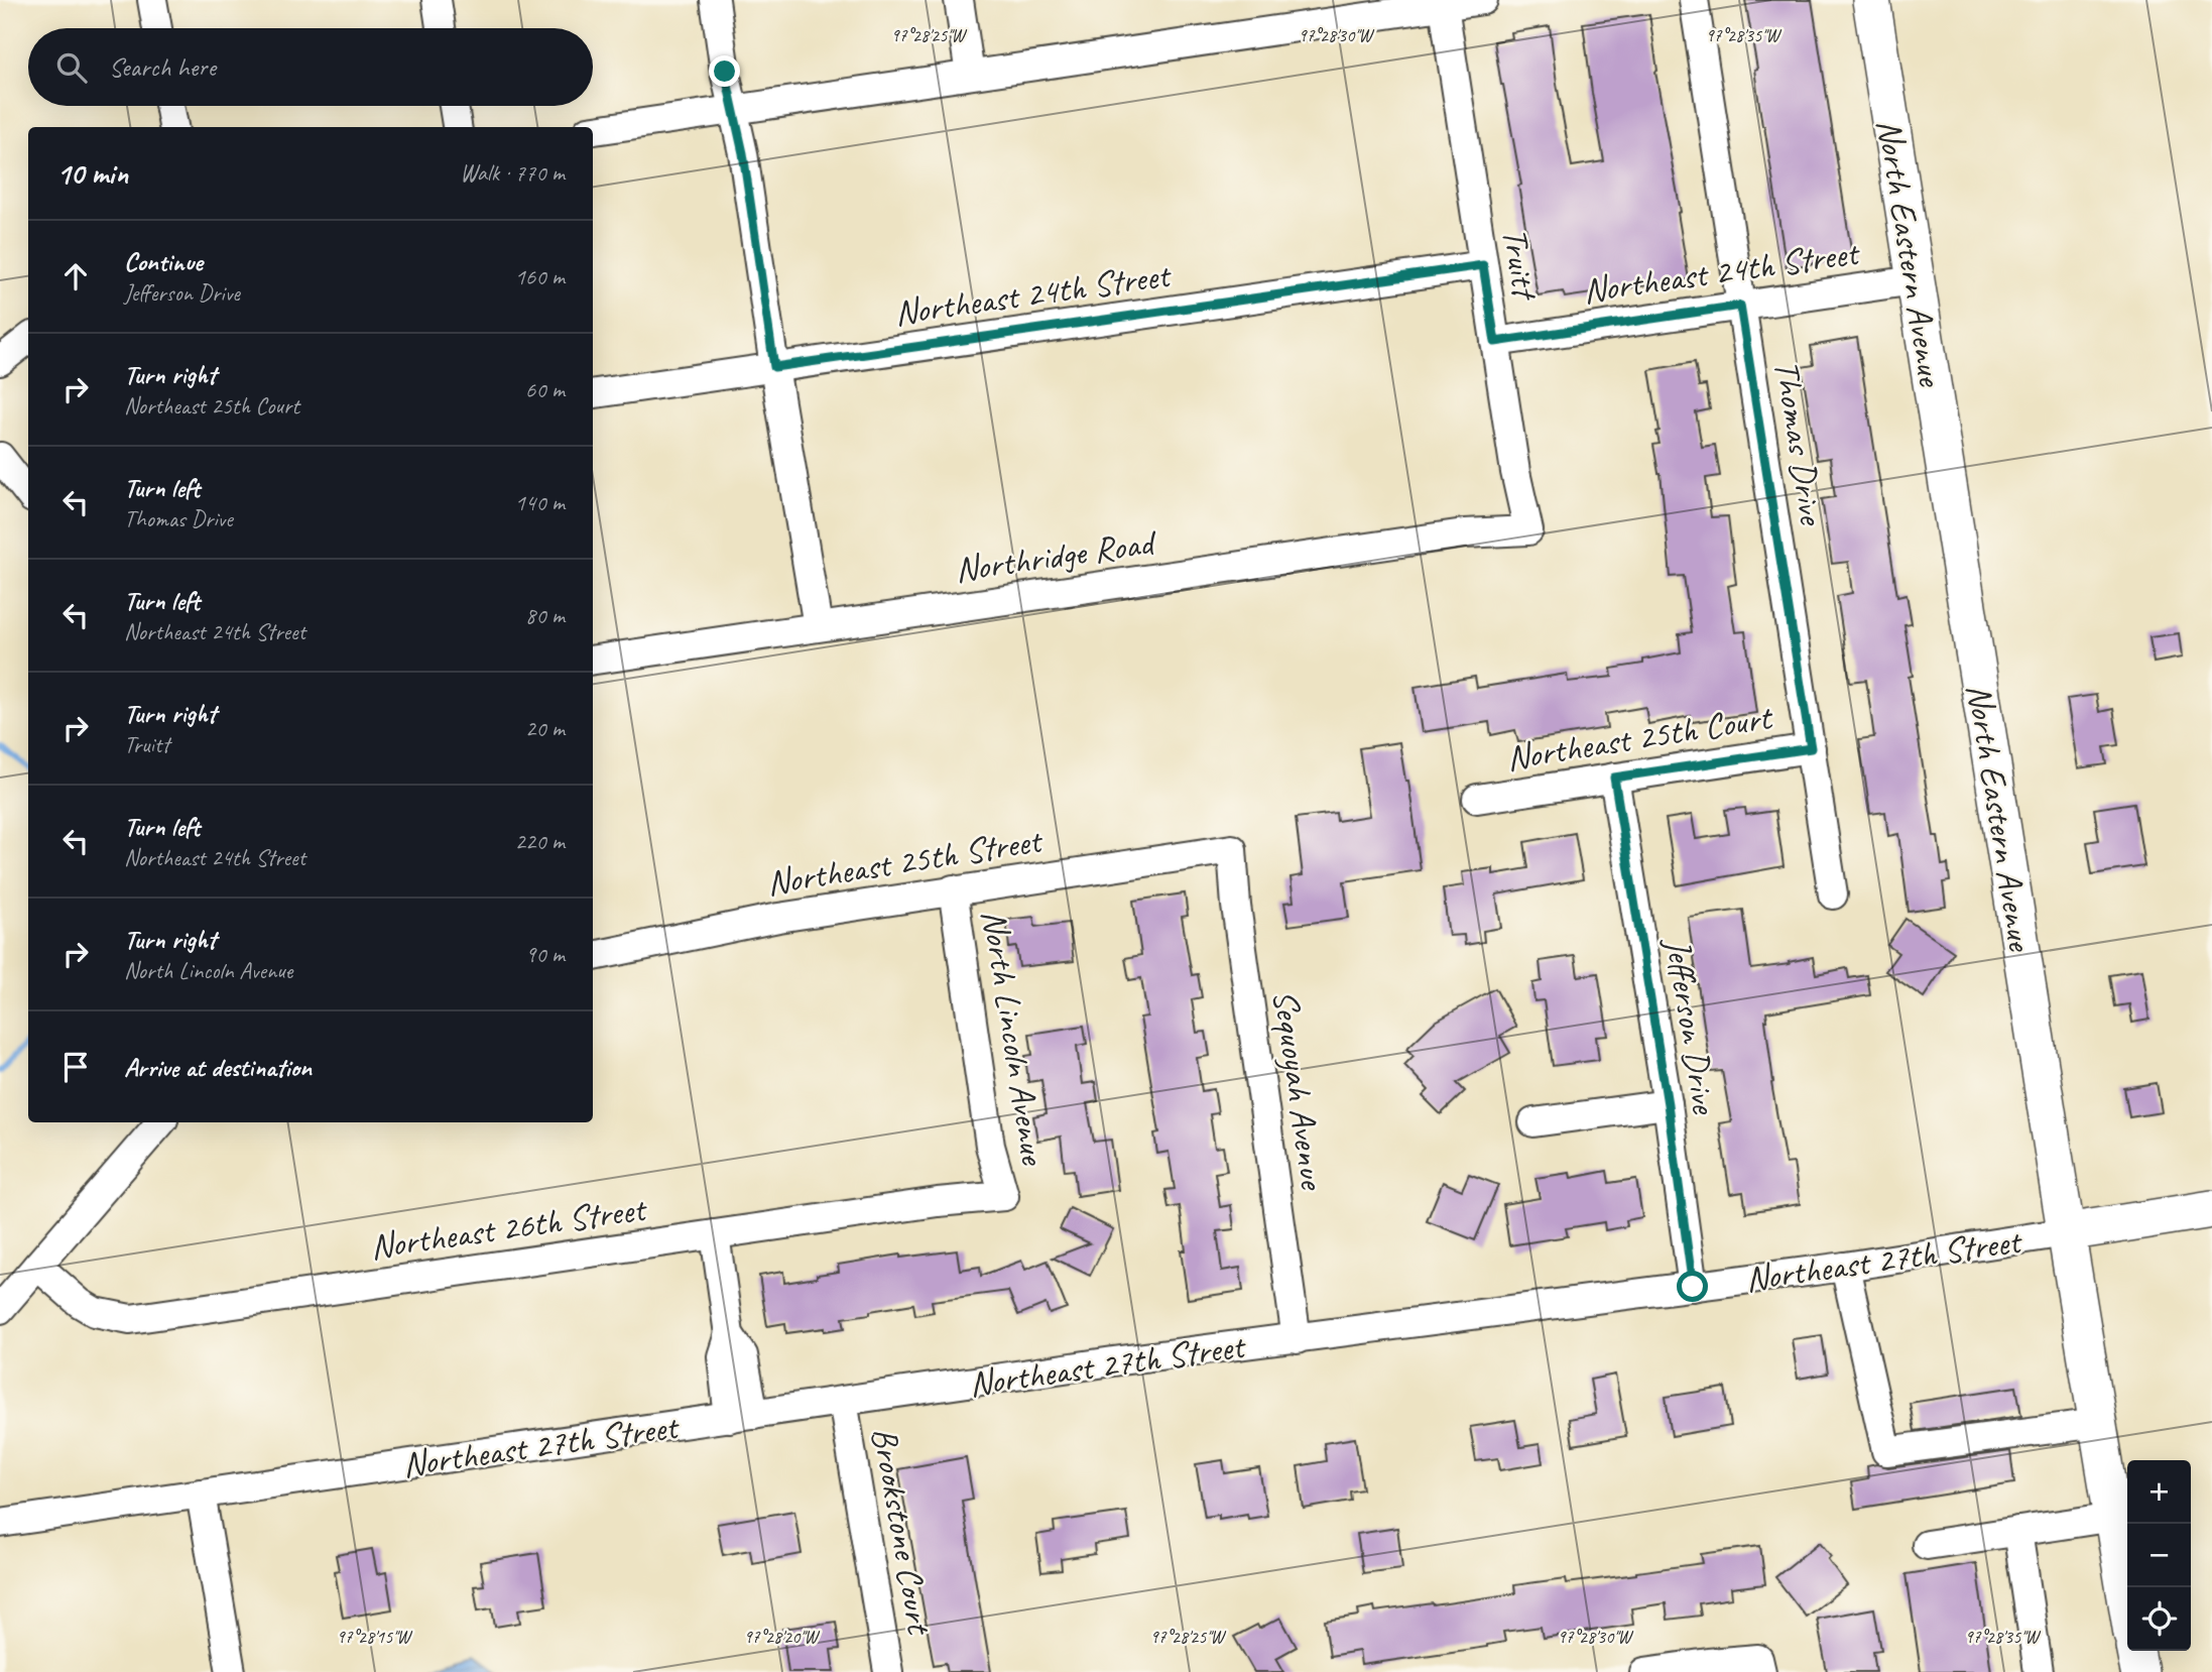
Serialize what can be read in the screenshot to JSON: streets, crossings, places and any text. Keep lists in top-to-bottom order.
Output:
{
  "streets": {
    "main road": ["North Eastern Avenue", "Northeast 27th Street"],
    "street": [
      "Truitt",
      "Northeast 24th Street",
      "Thomas Drive",
      "Northridge Road",
      "Northeast 25th Court",
      "Northeast 25th Street",
      "Jefferson Drive",
      "North Lincoln Avenue",
      "Sequoyah Avenue",
      "Northeast 26th Street",
      "Brookstone Court"
    ]
  },
  "crossings": [
    ["North Eastern Avenue", "Northeast 24th Street"],
    ["North Eastern Avenue", "Northeast 27th Street"],
    ["Truitt", "Northeast 24th Street"],
    ["Truitt", "Northridge Road"],
    ["Northeast 24th Street", "Thomas Drive"],
    ["Thomas Drive", "Northeast 25th Court"],
    ["Northeast 25th Court", "Jefferson Drive"],
    ["Northeast 25th Street", "North Lincoln Avenue"],
    ["Northeast 25th Street", "Sequoyah Avenue"],
    ["Jefferson Drive", "Northeast 27th Street"],
    ["North Lincoln Avenue", "Northeast 26th Street"],
    ["Sequoyah Avenue", "Northeast 27th Street"],
    ["Northeast 27th Street", "Brookstone Court"]
  ],
  "page": {
    "search": "Search here",
    "heading": ["10 min", "Walk · 770 m"],
    "list": [
      ["Continue", "Jefferson Drive", "160 m"],
      ["Turn right", "Northeast 25th Court", "60 m"],
      ["Turn left", "Thomas Drive", "140 m"],
      ["Turn left", "Northeast 24th Street", "80 m"],
      ["Turn right", "Truitt", "20 m"],
      ["Turn left", "Northeast 24th Street", "220 m"],
      ["Turn right", "North Lincoln Avenue", "90 m"],
      "Arrive at destination"
    ],
    "map_buttons": ["+", "−"]
  },
  "coordinates": [
    "97°28'25\"W",
    "97°28'30\"W",
    "97°28'35\"W",
    "97°28'15\"W",
    "97°28'20\"W"
  ]
}
